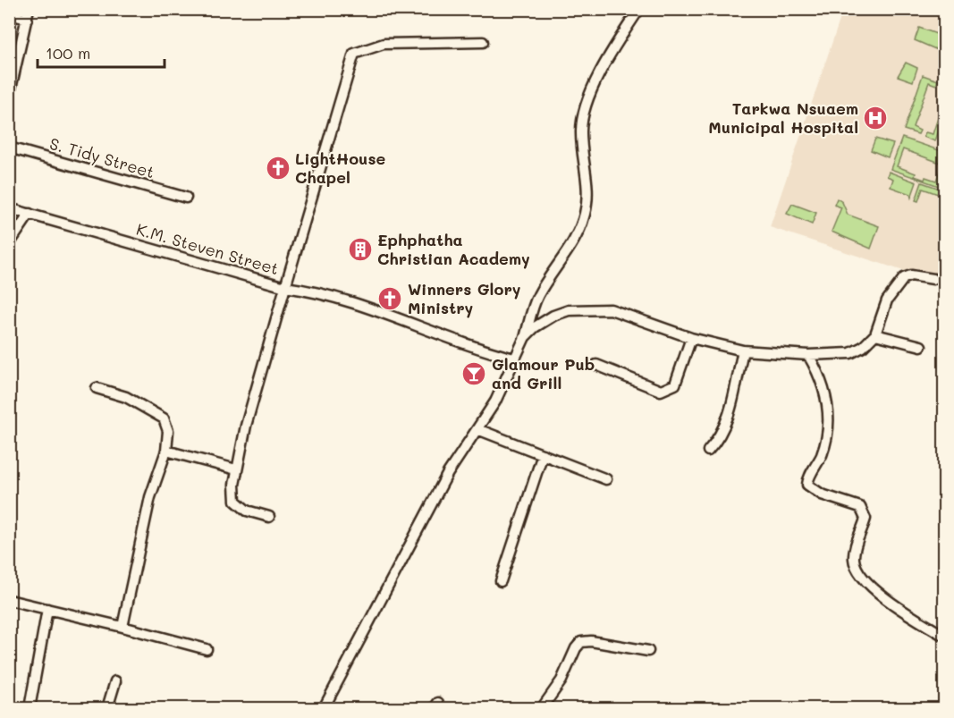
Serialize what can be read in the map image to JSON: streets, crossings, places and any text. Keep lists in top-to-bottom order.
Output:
{
  "streets": {
    "street": ["S. Tidy Street", "K.M. Steven Street"]
  },
  "places": {
    "hospital": ["Tarkwa Nsuaem Municipal Hospital"],
    "church": ["LightHouse Chapel", "Winners Glory Ministry"],
    "building": ["Ephphatha Christian Academy"],
    "bar": ["Glamour Pub and Grill"]
  },
  "scale_bar": "100 m"
}
